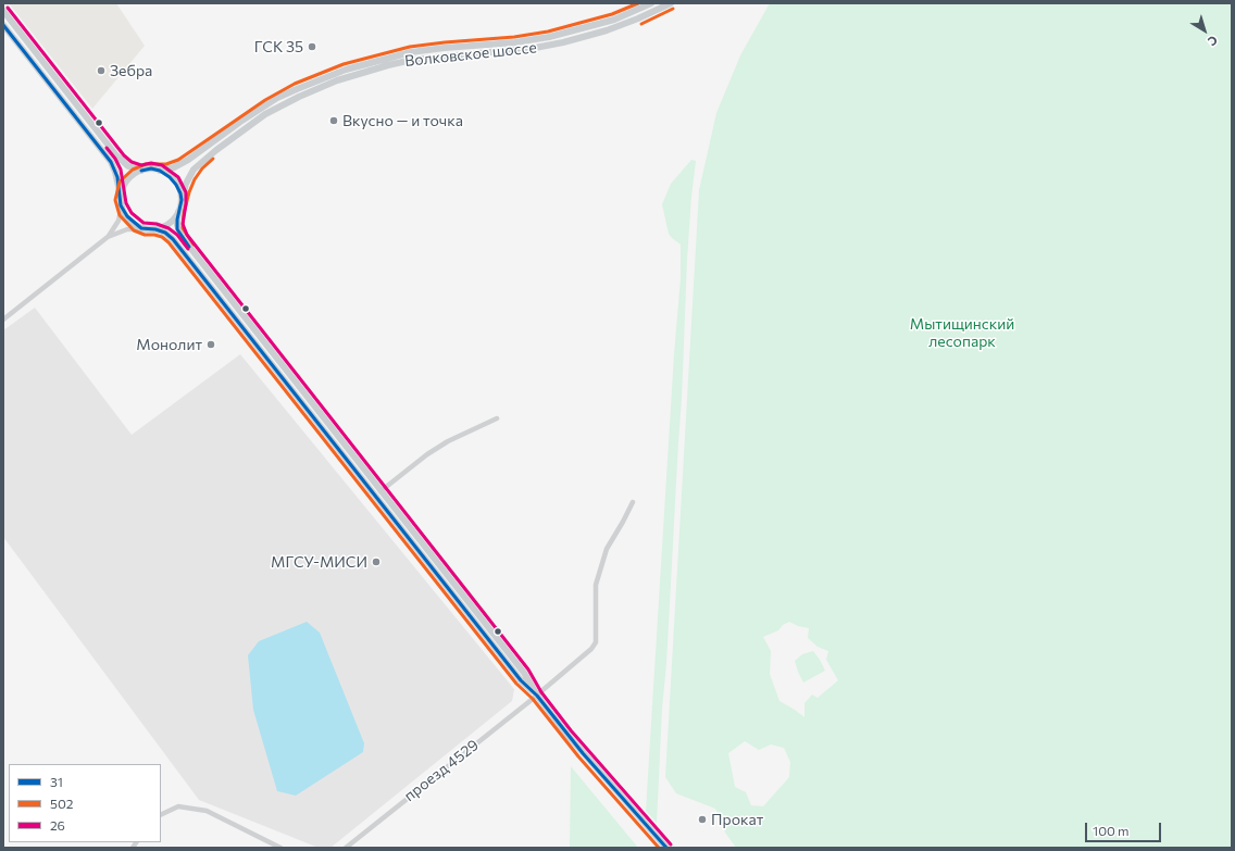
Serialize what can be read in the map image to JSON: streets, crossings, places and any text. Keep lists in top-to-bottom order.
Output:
{
  "streets": {
    "main road": ["Волковское шоссе"],
    "street": ["проезд 4529"]
  },
  "parks": ["Мытищинский лесопарк"],
  "places": [
    "ГСК 35",
    "Зебра",
    "Вкусно — и точка",
    "Монолит",
    "МГСУ-МИСИ",
    "Прокат"
  ],
  "lines": ["transit line 502", "transit line 26", "transit line 31"],
  "legend": ["31", "502", "26"],
  "scale_bar": "100 m",
  "north": "bottom right"
}
